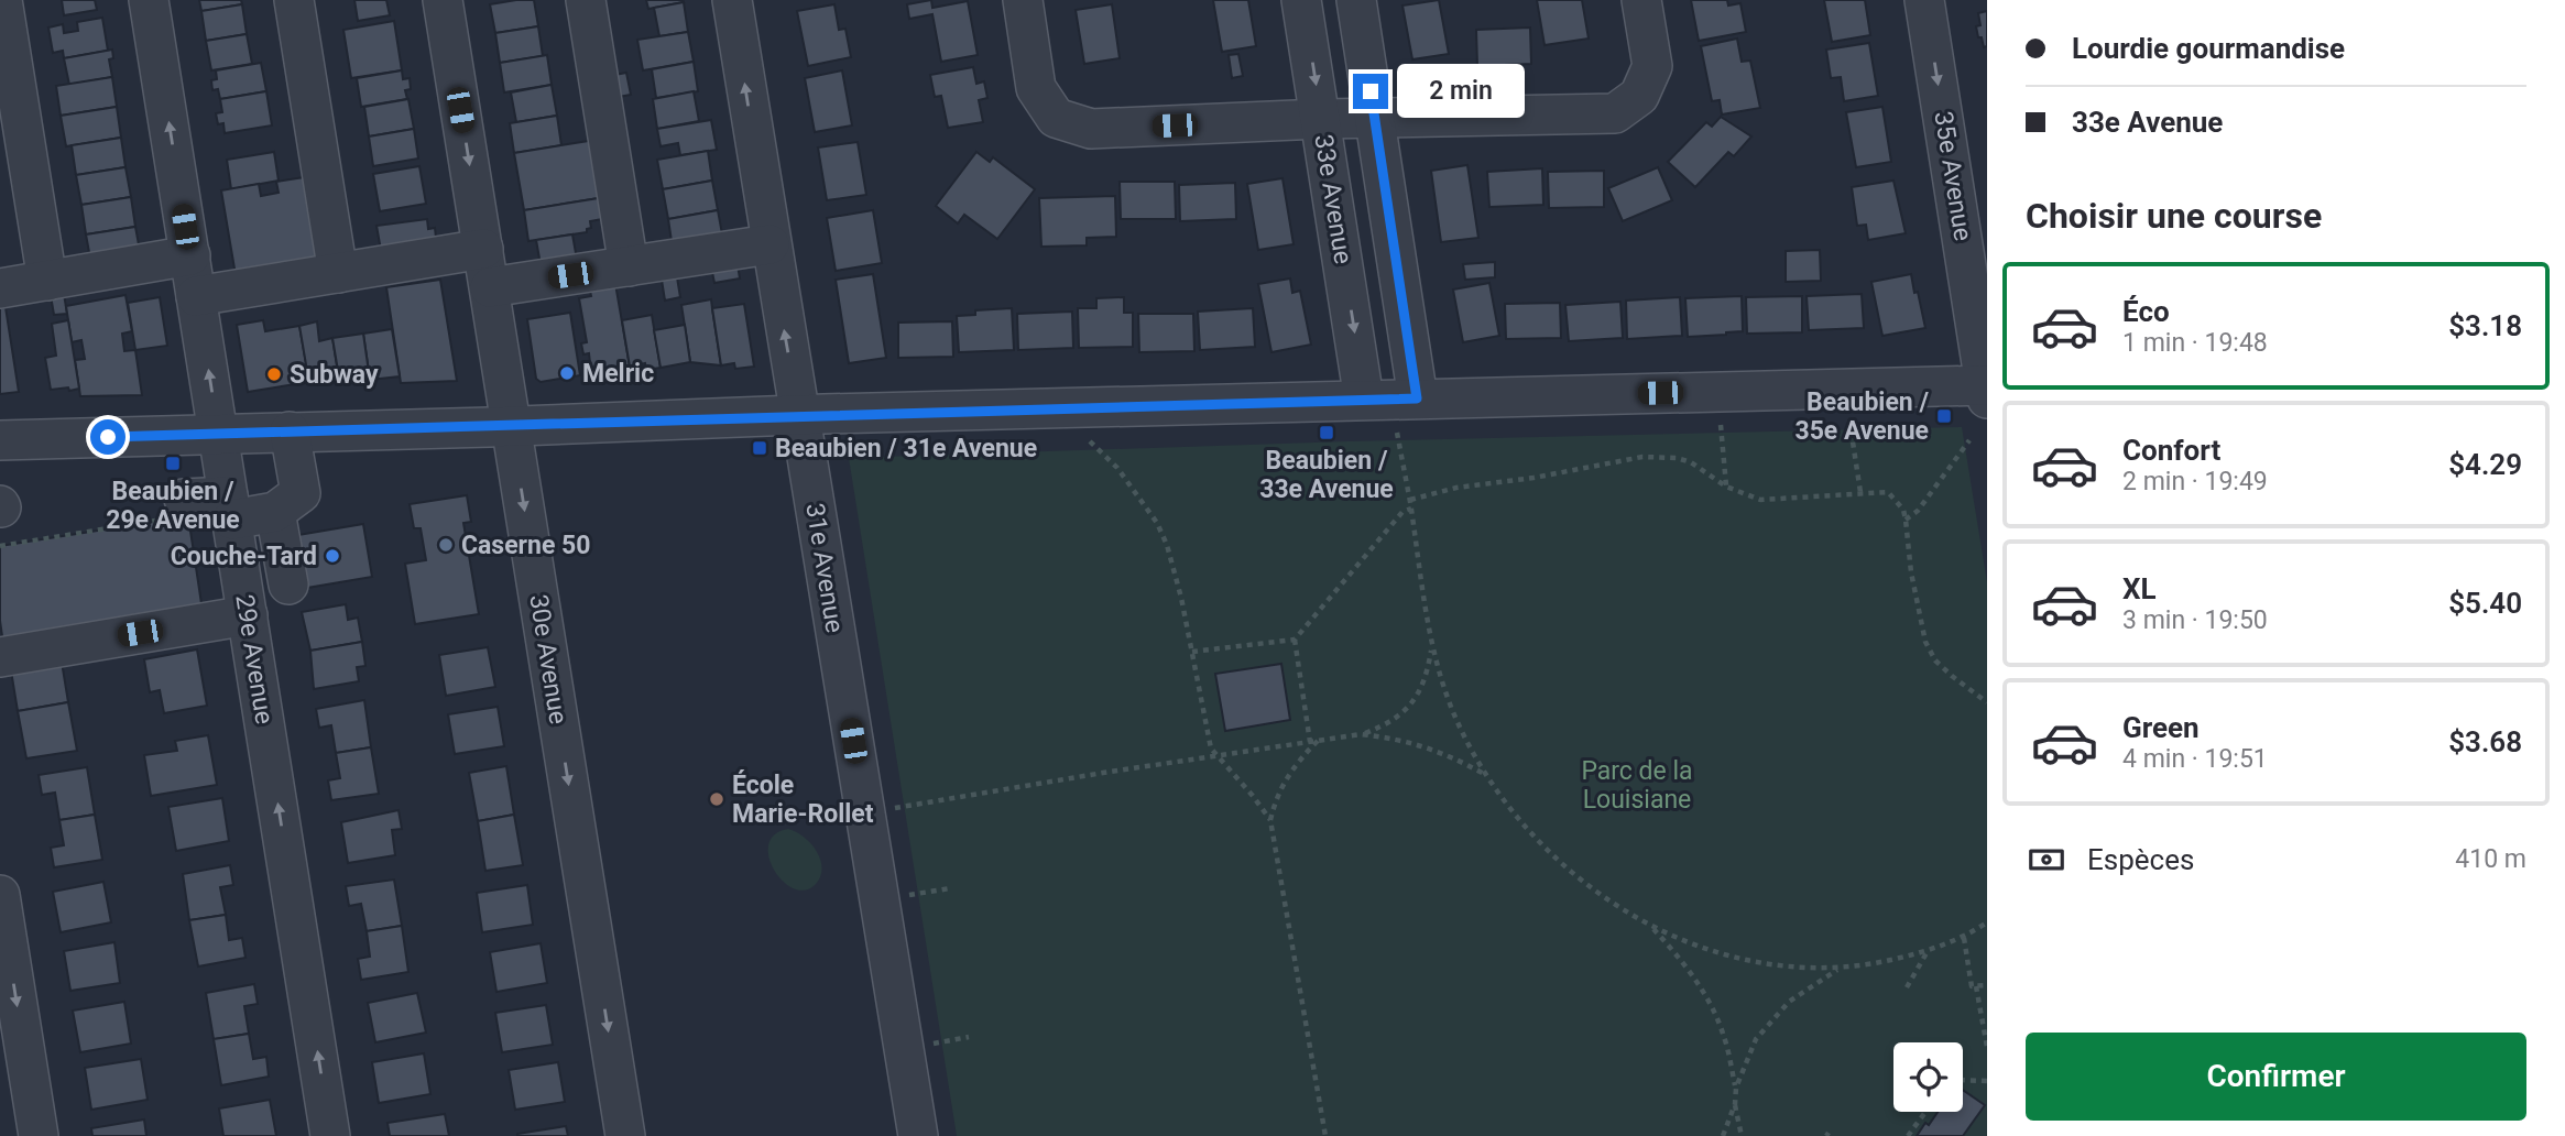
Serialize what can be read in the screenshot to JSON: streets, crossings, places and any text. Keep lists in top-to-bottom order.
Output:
{
  "streets": {
    "street": [
      "35e Avenue",
      "33e Avenue",
      "31e Avenue",
      "29e Avenue",
      "30e Avenue"
    ]
  },
  "one_way": ["35e Avenue"],
  "parks": ["Parc de la Louisiane"],
  "places": {
    "other": [
      "Melric",
      "Subway",
      "Caserne 50",
      "Couche-Tard",
      "École Marie-Rollet"
    ],
    "transit": [
      "Beaubien / 35e Avenue",
      "Beaubien / 33e Avenue",
      "Beaubien / 31e Avenue",
      "Beaubien / 29e Avenue"
    ]
  },
  "page": {
    "banner": ["Lourdie gourmandise", "33e Avenue"],
    "bubble": "2 min",
    "heading": "Choisir une course",
    "list": [
      {
        "name": "Éco",
        "note": "1 min · 19:48",
        "value": "$3.18"
      },
      {
        "name": "Confort",
        "note": "2 min · 19:49",
        "value": "$4.29"
      },
      {
        "name": "XL",
        "note": "3 min · 19:50",
        "value": "$5.40"
      },
      {
        "name": "Green",
        "note": "4 min · 19:51",
        "value": "$3.68"
      }
    ],
    "pay": ["Espèces", "410 m"],
    "buttons": "Confirmer"
  }
}
